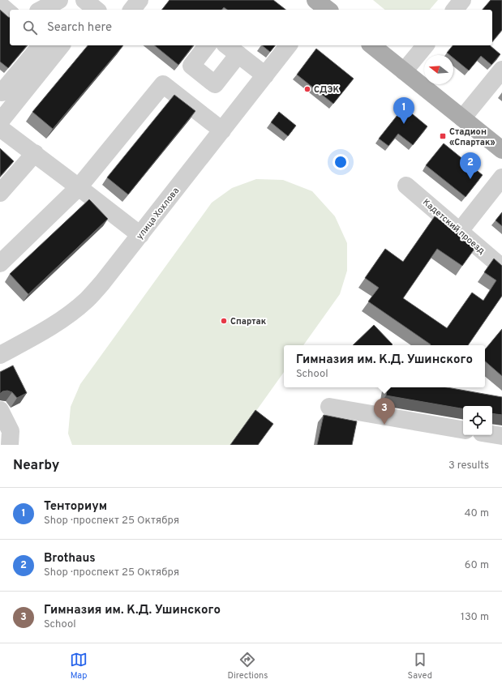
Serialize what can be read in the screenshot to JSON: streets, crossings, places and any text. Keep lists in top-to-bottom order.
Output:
{
  "streets": {
    "street": ["улица Хохлова", "Кадетский проезд"]
  },
  "places": {
    "other": ["СДЭК", "Спартак"],
    "transit": ["Стадион «Спартак»"]
  },
  "north": "left",
  "page": {
    "search": "Search here",
    "pins": ["1", "2", "3"],
    "popup": ["Гимназия им. К.Д. Ушинского", "School"],
    "heading": ["Nearby", "3 results"],
    "list": [
      {
        "mark": "1",
        "name": "Тенториум",
        "note": "Shop · проспект 25 Октября",
        "value": "40 m"
      },
      {
        "mark": "2",
        "name": "Brothaus",
        "note": "Shop · проспект 25 Октября",
        "value": "60 m"
      },
      {
        "mark": "3",
        "name": "Гимназия им. К.Д. Ушинского",
        "note": "School",
        "value": "130 m"
      }
    ],
    "nav": ["Map", "Directions", "Saved"]
  }
}
